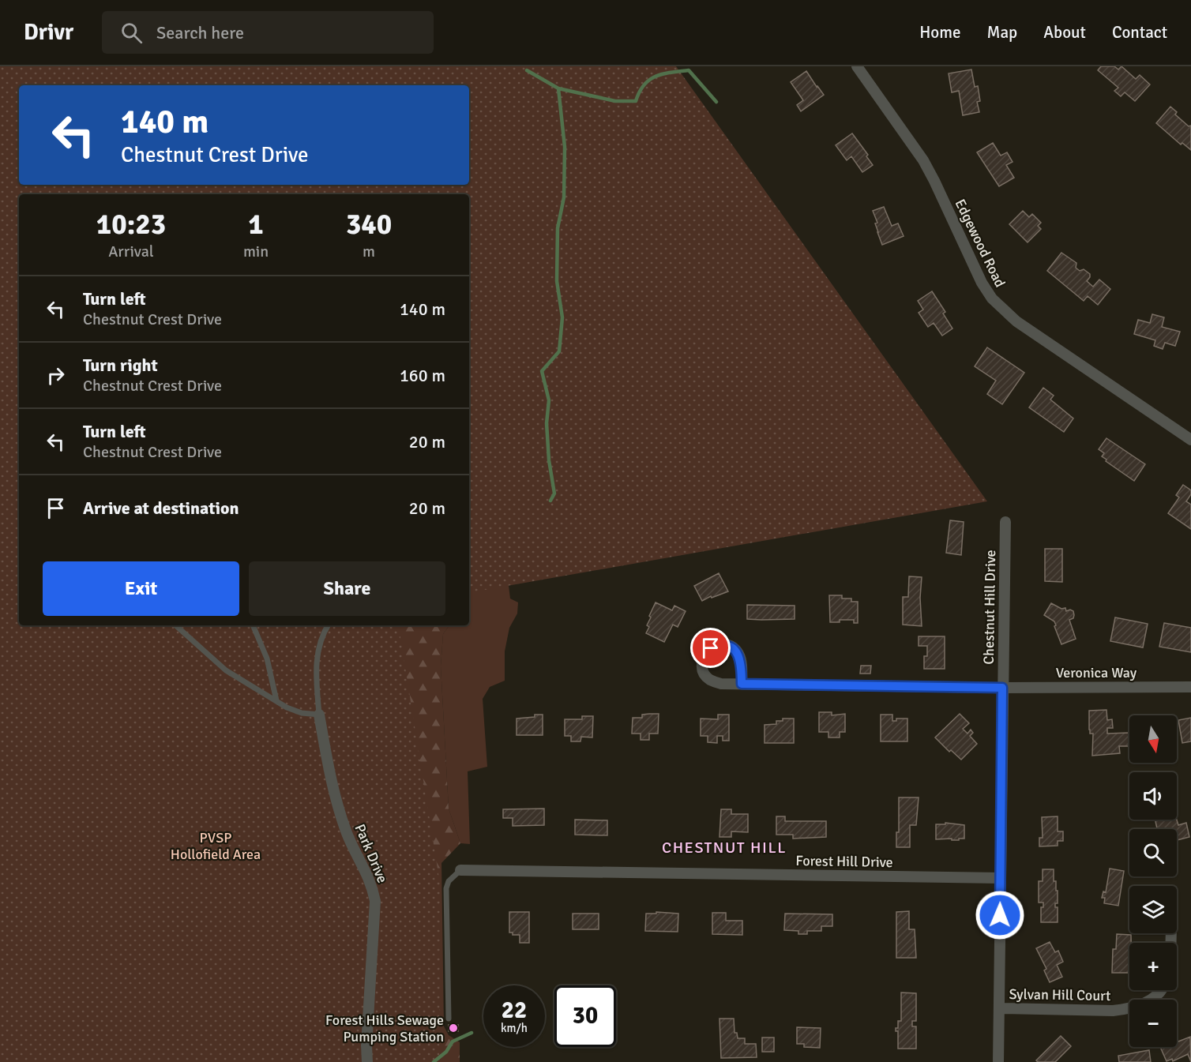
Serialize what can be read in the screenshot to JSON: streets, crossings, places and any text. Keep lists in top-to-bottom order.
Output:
{
  "streets": {
    "street": [
      "Edgewood Road",
      "Chestnut Hill Drive",
      "Veronica Way",
      "Park Drive",
      "Forest Hill Drive",
      "Sylvan Hill Court"
    ]
  },
  "crossings": [
    ["Chestnut Hill Drive", "Veronica Way"],
    ["Chestnut Hill Drive", "Forest Hill Drive"],
    ["Chestnut Hill Drive", "Sylvan Hill Court"]
  ],
  "districts": ["CHESTNUT HILL"],
  "parks": ["PVSP Hollofield Area"],
  "places": ["Forest Hills Sewage Pumping Station"],
  "north": "bottom",
  "page": {
    "header": "Drivr",
    "search": "Search here",
    "nav": [
      "Home",
      "Map",
      "About",
      "Contact"
    ],
    "turn": ["140 m", "Chestnut Crest Drive"],
    "eta": [
      "10:23",
      "Arrival",
      "1",
      "min",
      "340",
      "m"
    ],
    "list": [
      {
        "name": "Turn left",
        "note": "Chestnut Crest Drive",
        "value": "140 m"
      },
      {
        "name": "Turn right",
        "note": "Chestnut Crest Drive",
        "value": "160 m"
      },
      {
        "name": "Turn left",
        "note": "Chestnut Crest Drive",
        "value": "20 m"
      },
      {
        "name": "Arrive at destination",
        "value": "20 m"
      }
    ],
    "buttons": ["Exit", "Share"],
    "map_buttons": ["+", "−"],
    "speed": "22 km/h",
    "limit": "30"
  }
}
